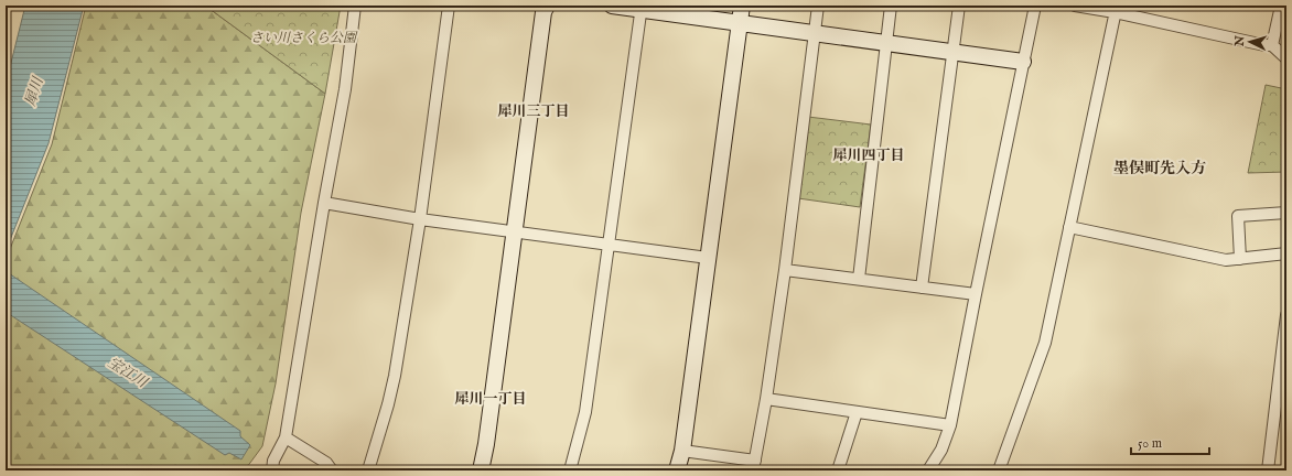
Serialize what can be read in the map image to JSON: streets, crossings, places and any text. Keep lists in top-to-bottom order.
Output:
{
  "districts": [
    "犀川三丁目",
    "犀川四丁目",
    "墨俣町先入方",
    "犀川一丁目"
  ],
  "water": ["犀川", "宝江川"],
  "parks": ["さい川さくら公園"],
  "scale_bar": "50 m",
  "north": "left"
}
